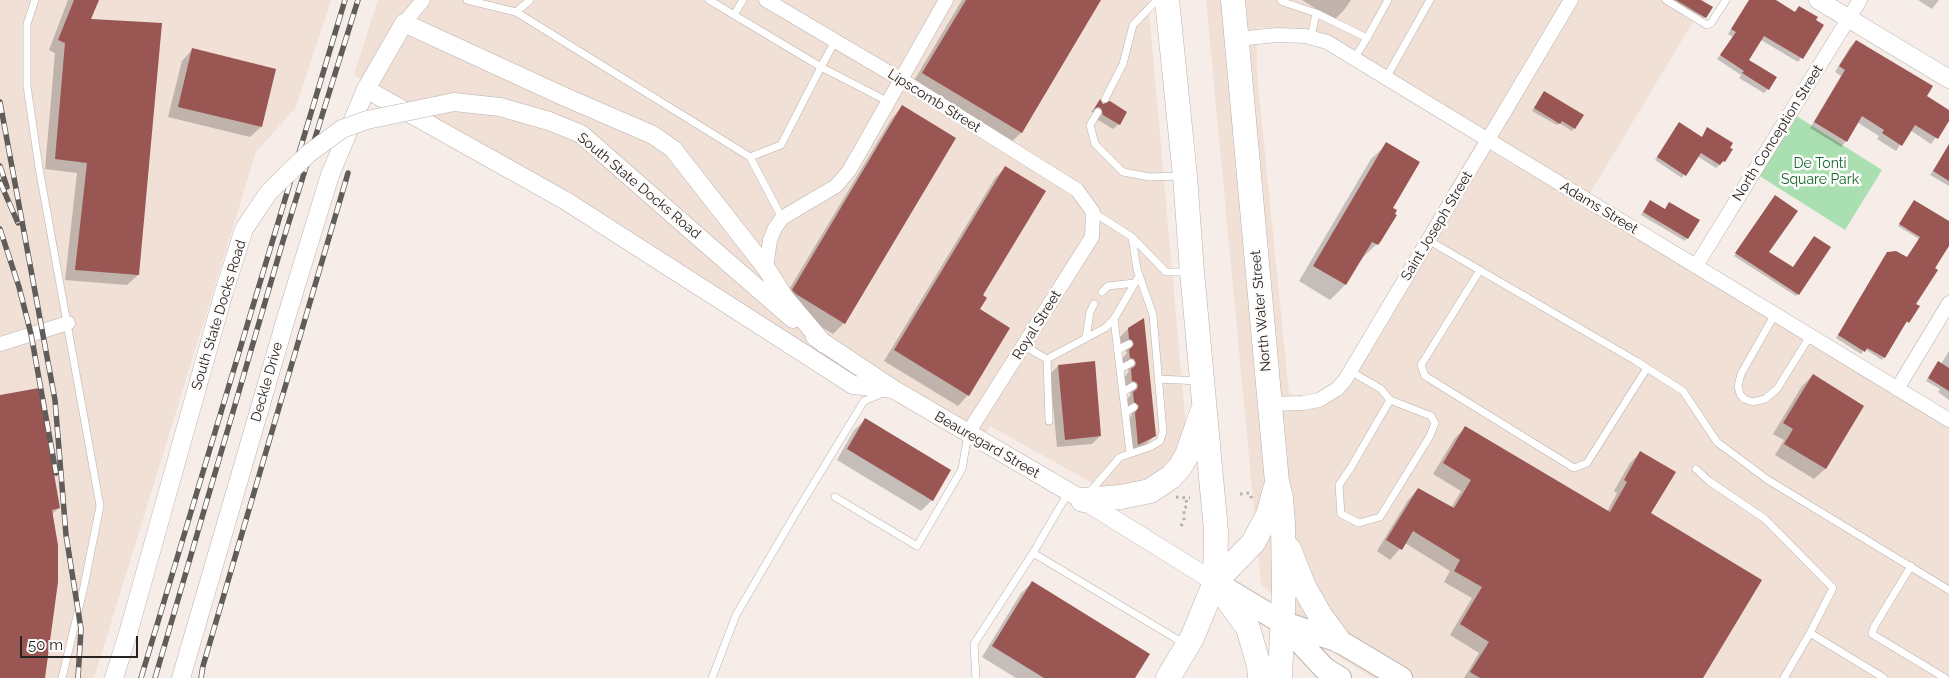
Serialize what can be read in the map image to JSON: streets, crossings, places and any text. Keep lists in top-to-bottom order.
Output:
{
  "streets": {
    "highway": ["North Water Street"],
    "main road": ["Beauregard Street"],
    "street": [
      "Lipscomb Street",
      "North Conception Street",
      "South State Docks Road",
      "Adams Street",
      "Saint Joseph Street",
      "Royal Street",
      "Deckle Drive"
    ]
  },
  "crossings": [
    ["Lipscomb Street", "Royal Street"],
    ["North Conception Street", "Adams Street"],
    ["South State Docks Road", "Beauregard Street"],
    ["Adams Street", "Saint Joseph Street"],
    ["Adams Street", "North Water Street"],
    ["Saint Joseph Street", "North Water Street"],
    ["North Water Street", "Beauregard Street"],
    ["Royal Street", "Beauregard Street"]
  ],
  "parks": ["De Tonti Square Park"],
  "scale_bar": "50 m"
}
